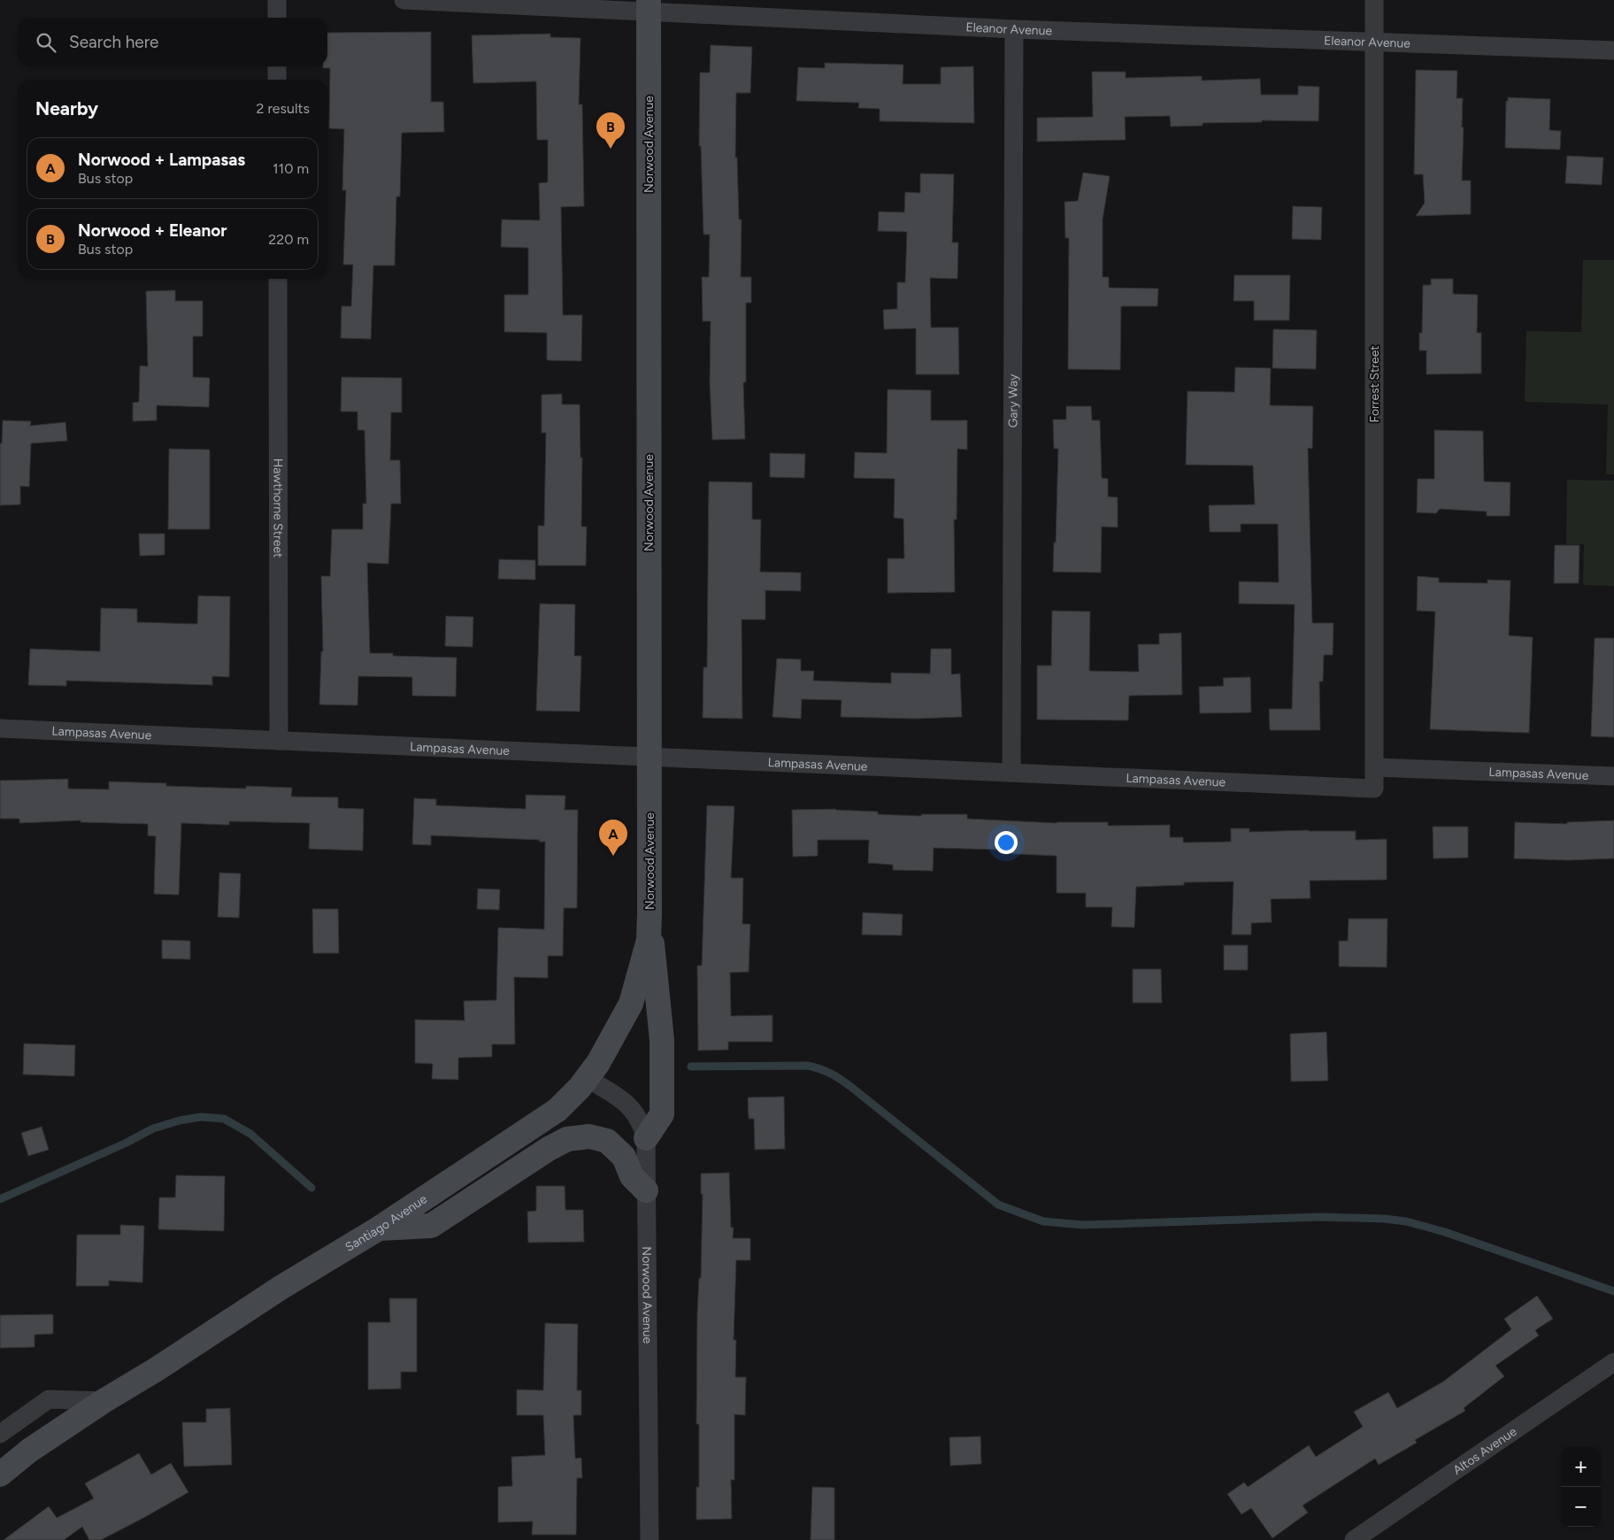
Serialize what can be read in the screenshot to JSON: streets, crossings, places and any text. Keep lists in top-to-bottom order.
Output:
{
  "streets": {
    "main road": ["Norwood Avenue", "Santiago Avenue"],
    "street": [
      "Eleanor Avenue",
      "Forrest Street",
      "Gary Way",
      "Hawthorne Street",
      "Lampasas Avenue",
      "Altos Avenue"
    ]
  },
  "crossings": [
    ["Eleanor Avenue", "Norwood Avenue"],
    ["Eleanor Avenue", "Forrest Street"],
    ["Eleanor Avenue", "Gary Way"],
    ["Norwood Avenue", "Lampasas Avenue"],
    ["Norwood Avenue", "Santiago Avenue"],
    ["Forrest Street", "Lampasas Avenue"],
    ["Gary Way", "Lampasas Avenue"],
    ["Hawthorne Street", "Lampasas Avenue"]
  ],
  "page": {
    "search": "Search here",
    "heading": ["Nearby", "2 results"],
    "pins": ["B", "A"],
    "list": [
      {
        "mark": "A",
        "name": "Norwood + Lampasas",
        "note": "Bus stop",
        "value": "110 m"
      },
      {
        "mark": "B",
        "name": "Norwood + Eleanor",
        "note": "Bus stop",
        "value": "220 m"
      }
    ],
    "map_buttons": ["+", "−"]
  }
}
